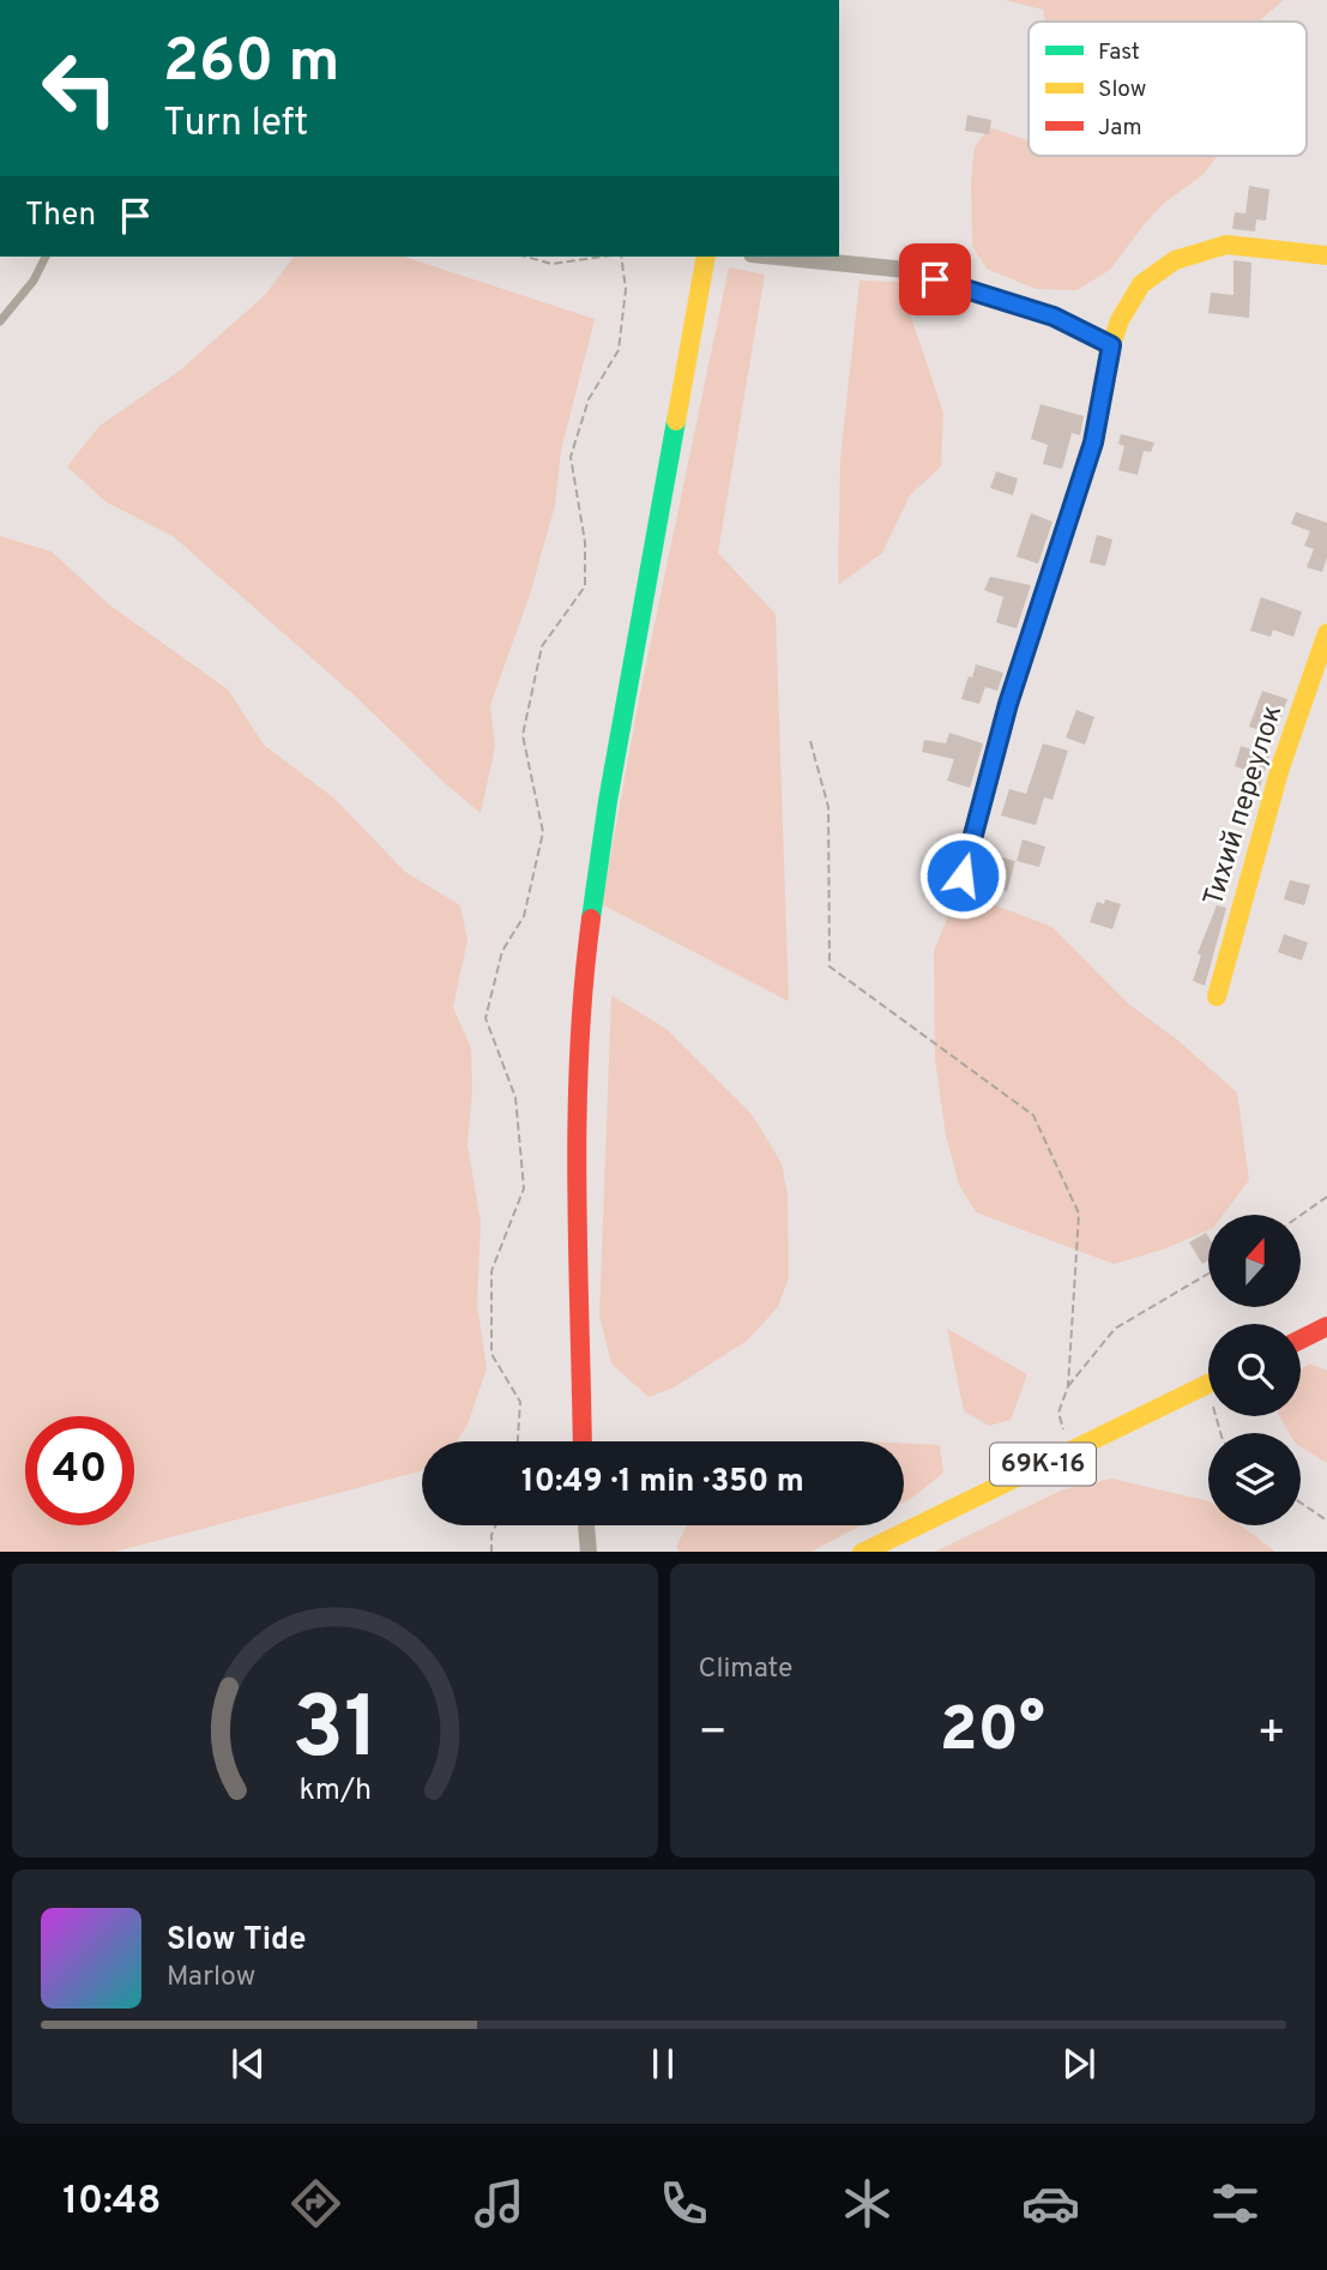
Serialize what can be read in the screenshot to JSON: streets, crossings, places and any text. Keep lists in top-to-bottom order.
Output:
{
  "streets": {
    "street": ["Тихий переулок", "69К-16"]
  },
  "legend": ["Fast", "Slow", "Jam"],
  "north": "top",
  "page": {
    "turn": ["260 m", "Turn left"],
    "then": "Then",
    "limit": "40",
    "trip": "10:49 · 1 min · 350 m",
    "tile": "Climate",
    "heat": ["−", "20°", "+"],
    "song": ["Slow Tide", "Marlow"],
    "tabs": "10:48",
    "gauge": ["31", "km/h"]
  }
}
